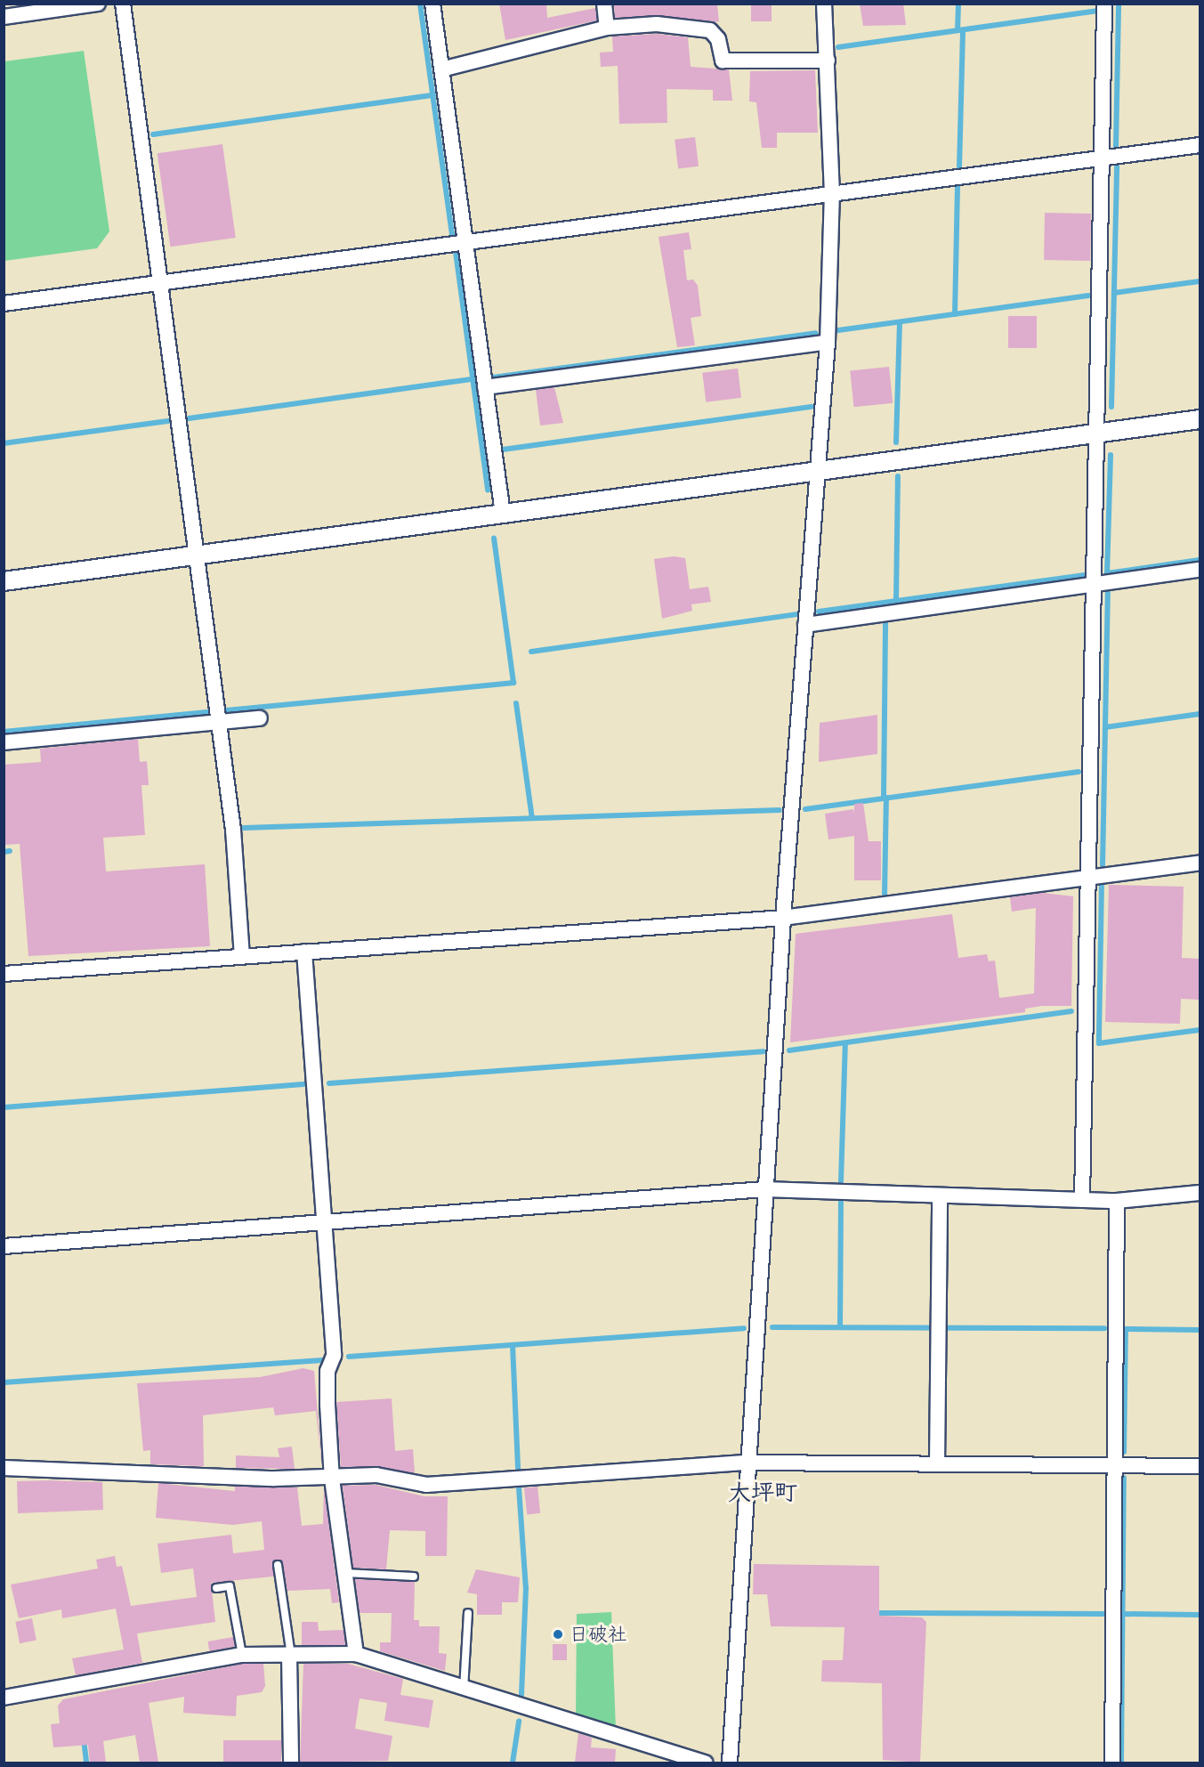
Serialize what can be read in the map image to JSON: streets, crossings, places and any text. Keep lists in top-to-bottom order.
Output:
{
  "districts": ["大坪町"],
  "places": ["日破社"]
}
